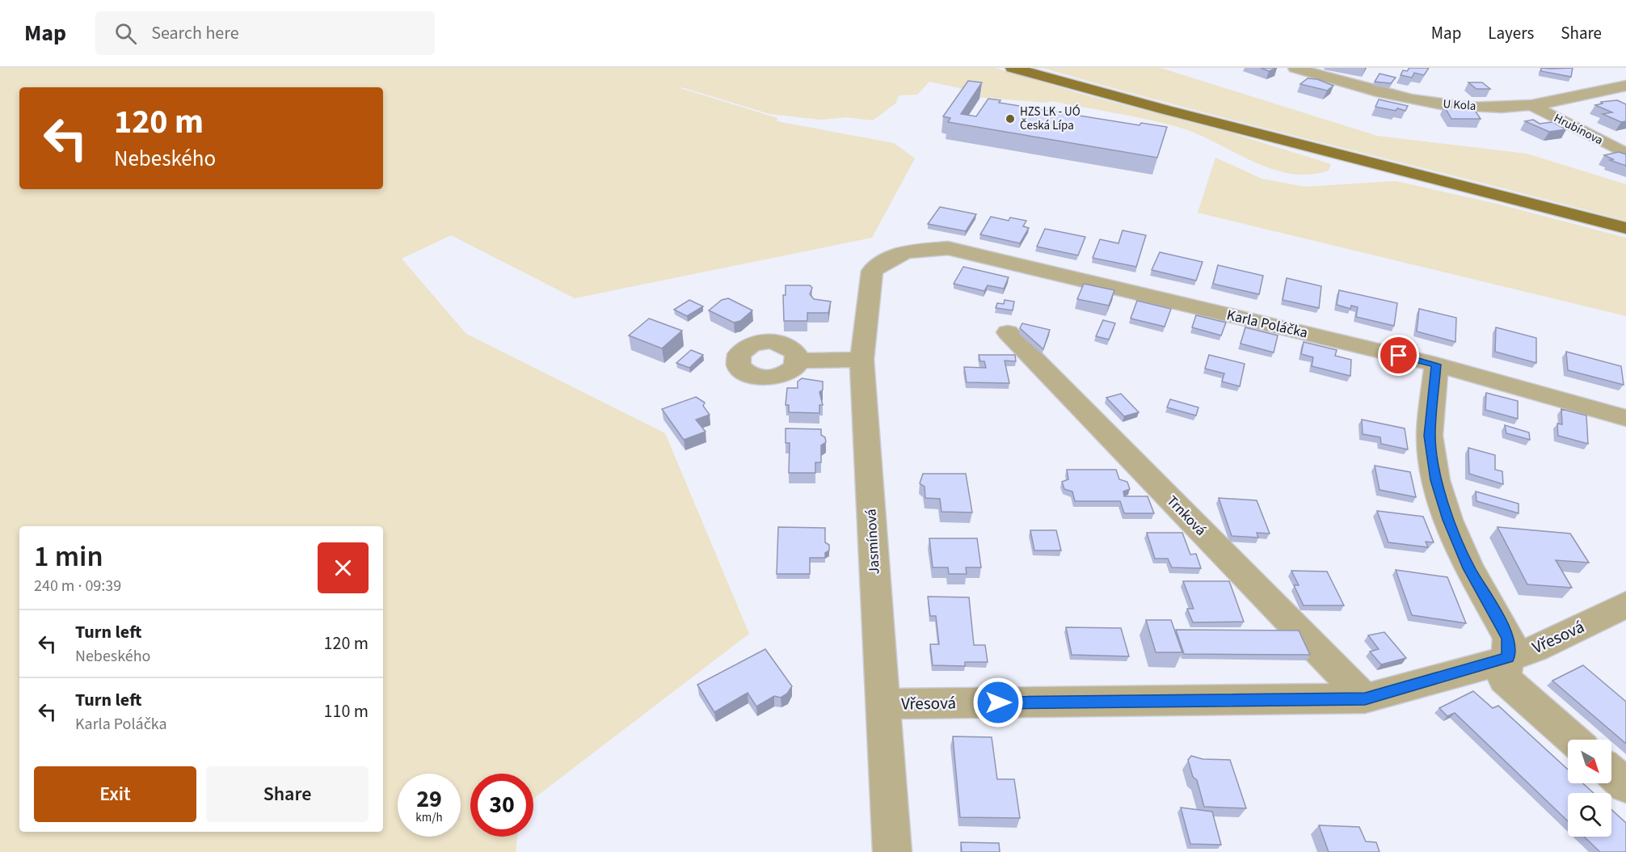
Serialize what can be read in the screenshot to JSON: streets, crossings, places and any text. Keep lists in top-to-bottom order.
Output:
{
  "streets": {
    "street": [
      "U Kola",
      "Hrubínova",
      "Karla Poláčka",
      "Trnková",
      "Jasmínová",
      "Vřesová"
    ]
  },
  "crossings": [
    ["U Kola", "Hrubínova"],
    ["Karla Poláčka", "Jasmínová"],
    ["Trnková", "Vřesová"],
    ["Jasmínová", "Vřesová"]
  ],
  "places": ["HZS LK - UÓ Česká Lípa"],
  "north": "bottom right",
  "page": {
    "header": "Map",
    "search": "Search here",
    "nav": ["Map", "Layers", "Share"],
    "turn": ["120 m", "Nebeského"],
    "heading": ["1 min", "240 m · 09:39"],
    "list": [
      {
        "name": "Turn left",
        "note": "Nebeského",
        "value": "120 m"
      },
      {
        "name": "Turn left",
        "note": "Karla Poláčka",
        "value": "110 m"
      }
    ],
    "buttons": ["Exit", "Share"],
    "speed": "29 km/h",
    "limit": "30"
  }
}
